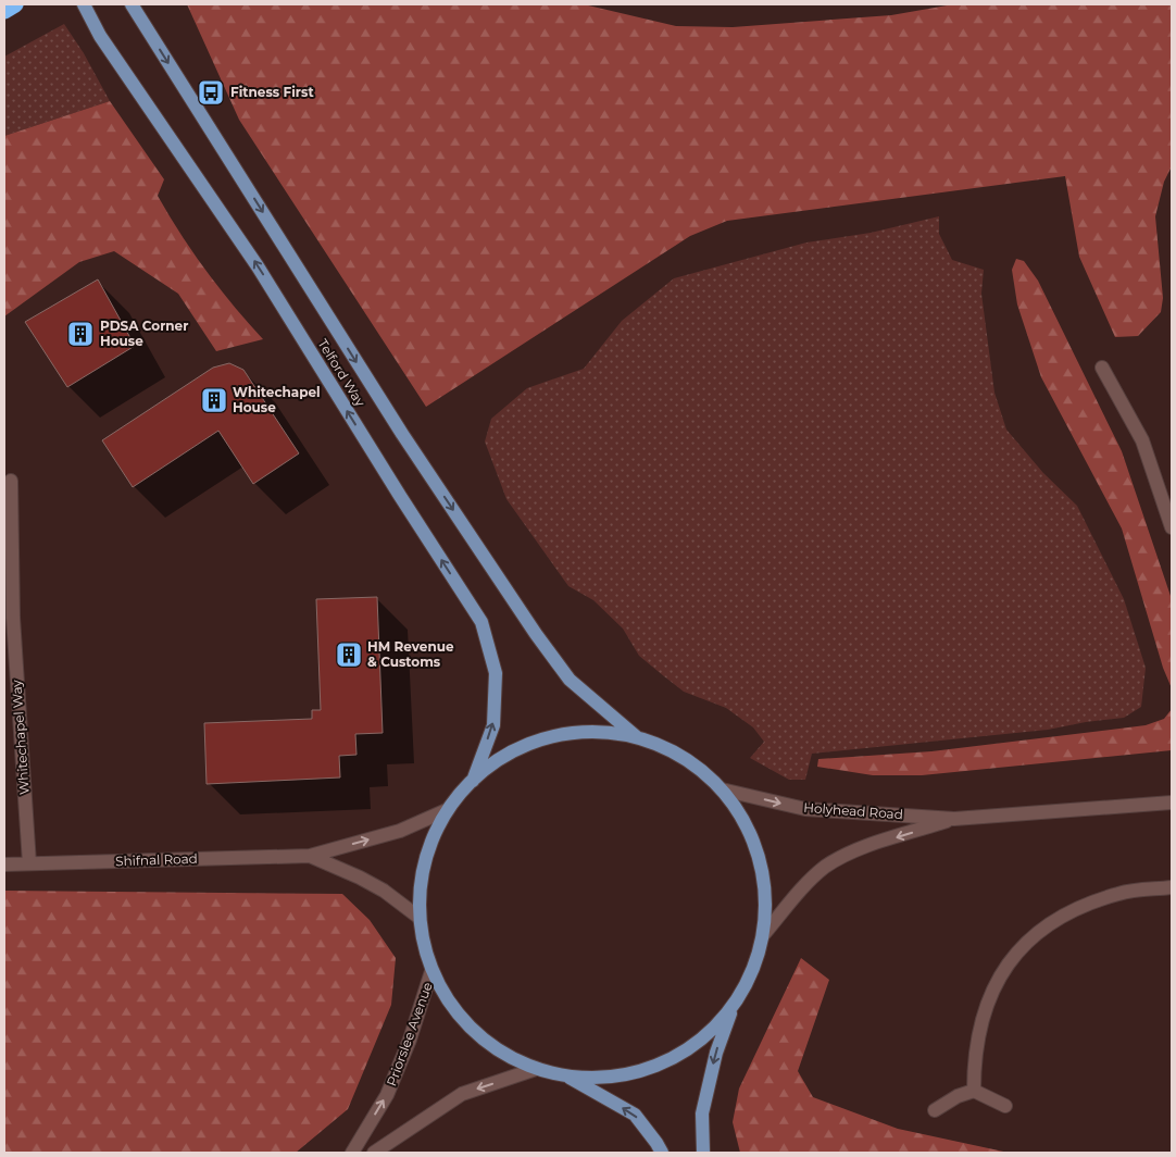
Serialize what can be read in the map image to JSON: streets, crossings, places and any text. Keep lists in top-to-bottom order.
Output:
{
  "streets": {
    "main road": ["Telford Way"],
    "street": [
      "Whitechapel Way",
      "Holyhead Road",
      "Shifnal Road",
      "Priorslee Avenue"
    ]
  },
  "crossings": [
    ["Whitechapel Way", "Shifnal Road"]
  ],
  "one_way": ["Priorslee Avenue"],
  "places": {
    "bus stop": ["Fitness First"],
    "building": ["PDSA Corner House", "Whitechapel House", "HM Revenue & Customs"]
  }
}
